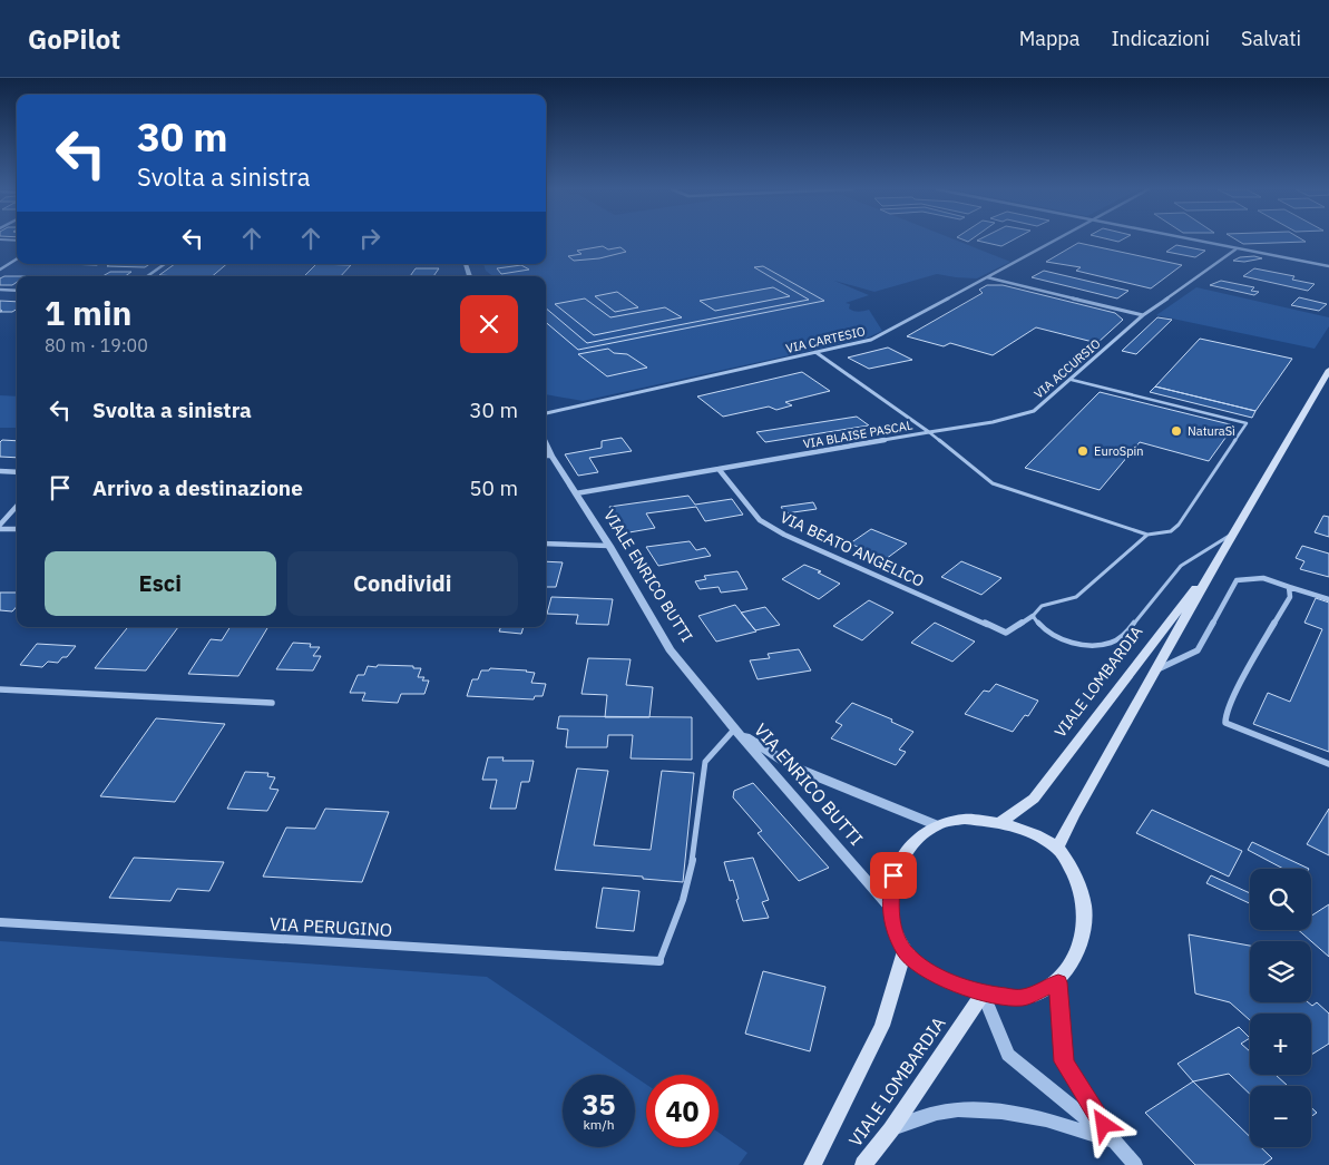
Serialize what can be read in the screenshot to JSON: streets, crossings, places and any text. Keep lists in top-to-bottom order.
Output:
{
  "streets": {
    "main road": ["VIALE LOMBARDIA"],
    "street": [
      "VIA CARTESIO",
      "VIA ACCURSIO",
      "VIA BLAISE PASCAL",
      "VIA BEATO ANGELICO",
      "VIALE ENRICO BUTTI",
      "VIA ENRICO BUTTI",
      "VIA PERUGINO"
    ]
  },
  "crossings": [
    ["VIA CARTESIO", "VIA BLAISE PASCAL"],
    ["VIA ACCURSIO", "VIA BLAISE PASCAL"],
    ["VIA BLAISE PASCAL", "VIA BEATO ANGELICO"],
    ["VIALE ENRICO BUTTI", "VIA ENRICO BUTTI"],
    ["VIALE LOMBARDIA", "VIA ENRICO BUTTI"]
  ],
  "places": ["NaturaSì", "EuroSpin"],
  "page": {
    "header": "GoPilot",
    "nav": ["Mappa", "Indicazioni", "Salvati"],
    "turn": ["30 m", "Svolta a sinistra"],
    "heading": ["1 min", "80 m · 19:00"],
    "list": [
      {
        "name": "Svolta a sinistra",
        "value": "30 m"
      },
      {
        "name": "Arrivo a destinazione",
        "value": "50 m"
      }
    ],
    "buttons": ["Esci", "Condividi"],
    "map_buttons": ["+", "−"],
    "speed": "35 km/h",
    "limit": "40"
  }
}
